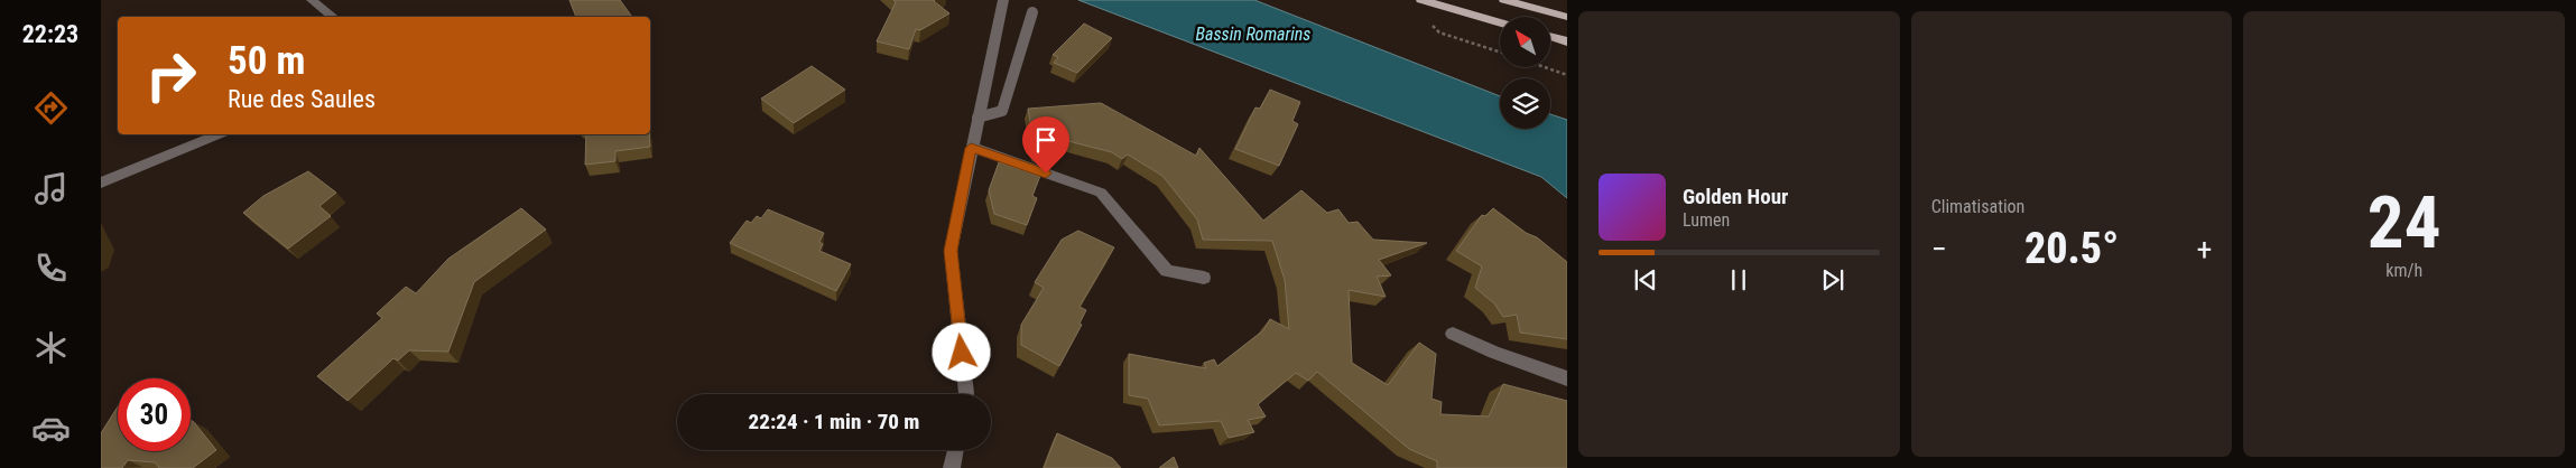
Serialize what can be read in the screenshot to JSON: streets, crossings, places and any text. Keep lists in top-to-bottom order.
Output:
{
  "water": ["Bassin Romarins"],
  "north": "top left",
  "page": {
    "tabs": "22:23",
    "tile": [
      "Climatisation",
      ["24", "km/h"]
    ],
    "turn": ["50 m", "Rue des Saules"],
    "song": ["Golden Hour", "Lumen"],
    "heat": ["−", "20.5°", "+"],
    "limit": "30",
    "trip": "22:24 · 1 min · 70 m"
  }
}
